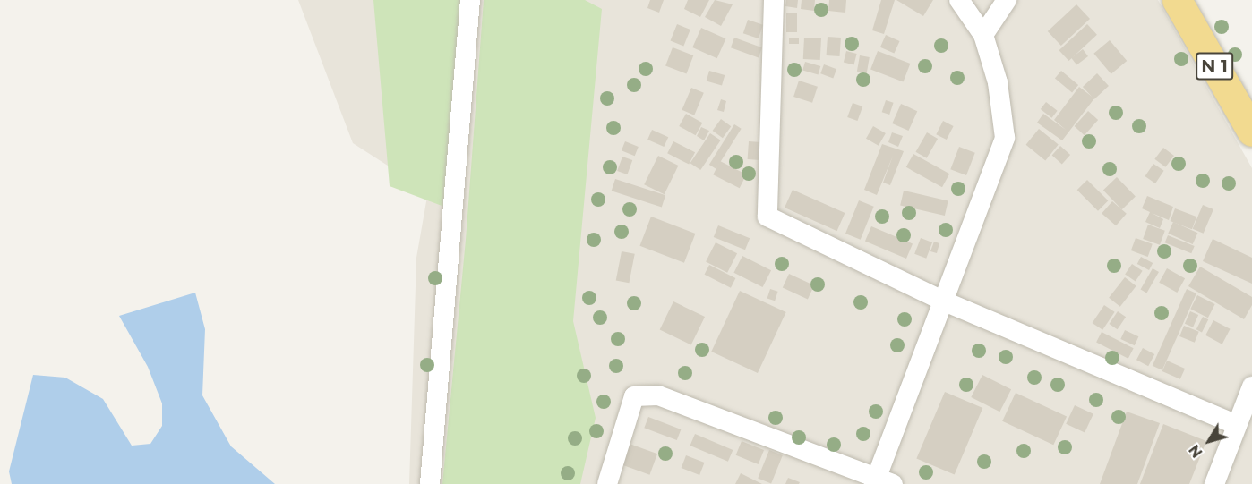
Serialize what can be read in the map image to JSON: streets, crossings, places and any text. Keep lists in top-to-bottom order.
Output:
{
  "streets": {
    "highway": ["N 1"]
  },
  "north": "bottom left"
}
